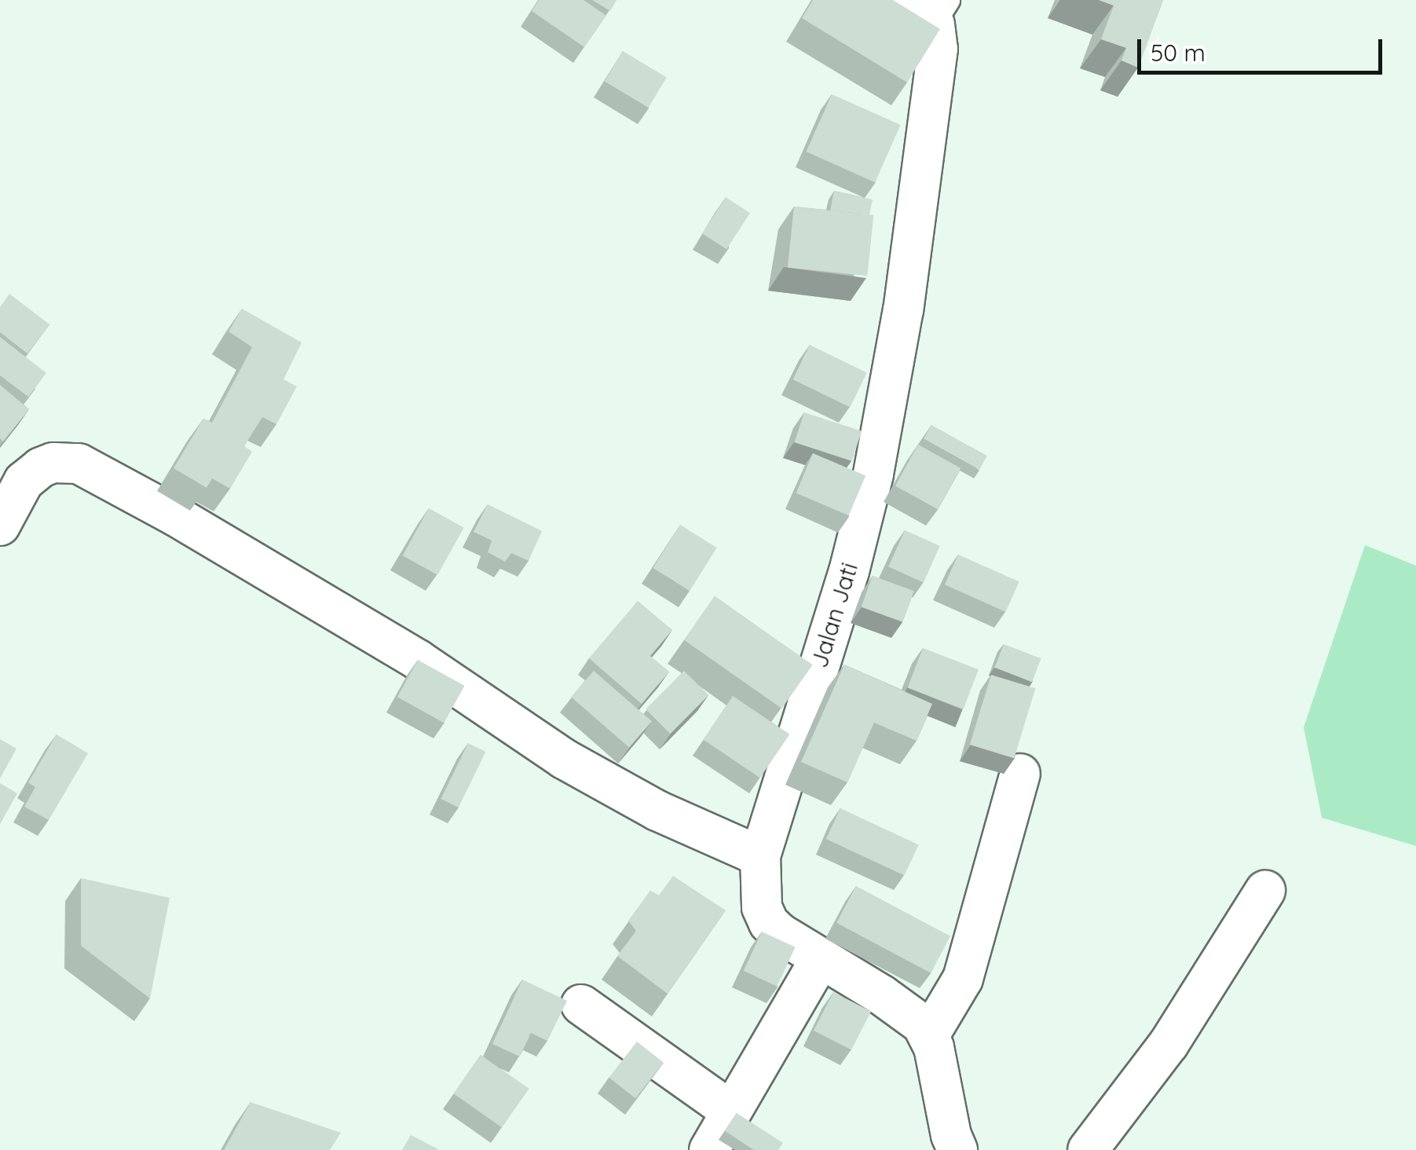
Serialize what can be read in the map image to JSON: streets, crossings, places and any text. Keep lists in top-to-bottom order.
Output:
{
  "streets": {
    "street": ["Jalan Jati"]
  },
  "scale_bar": "50 m"
}
